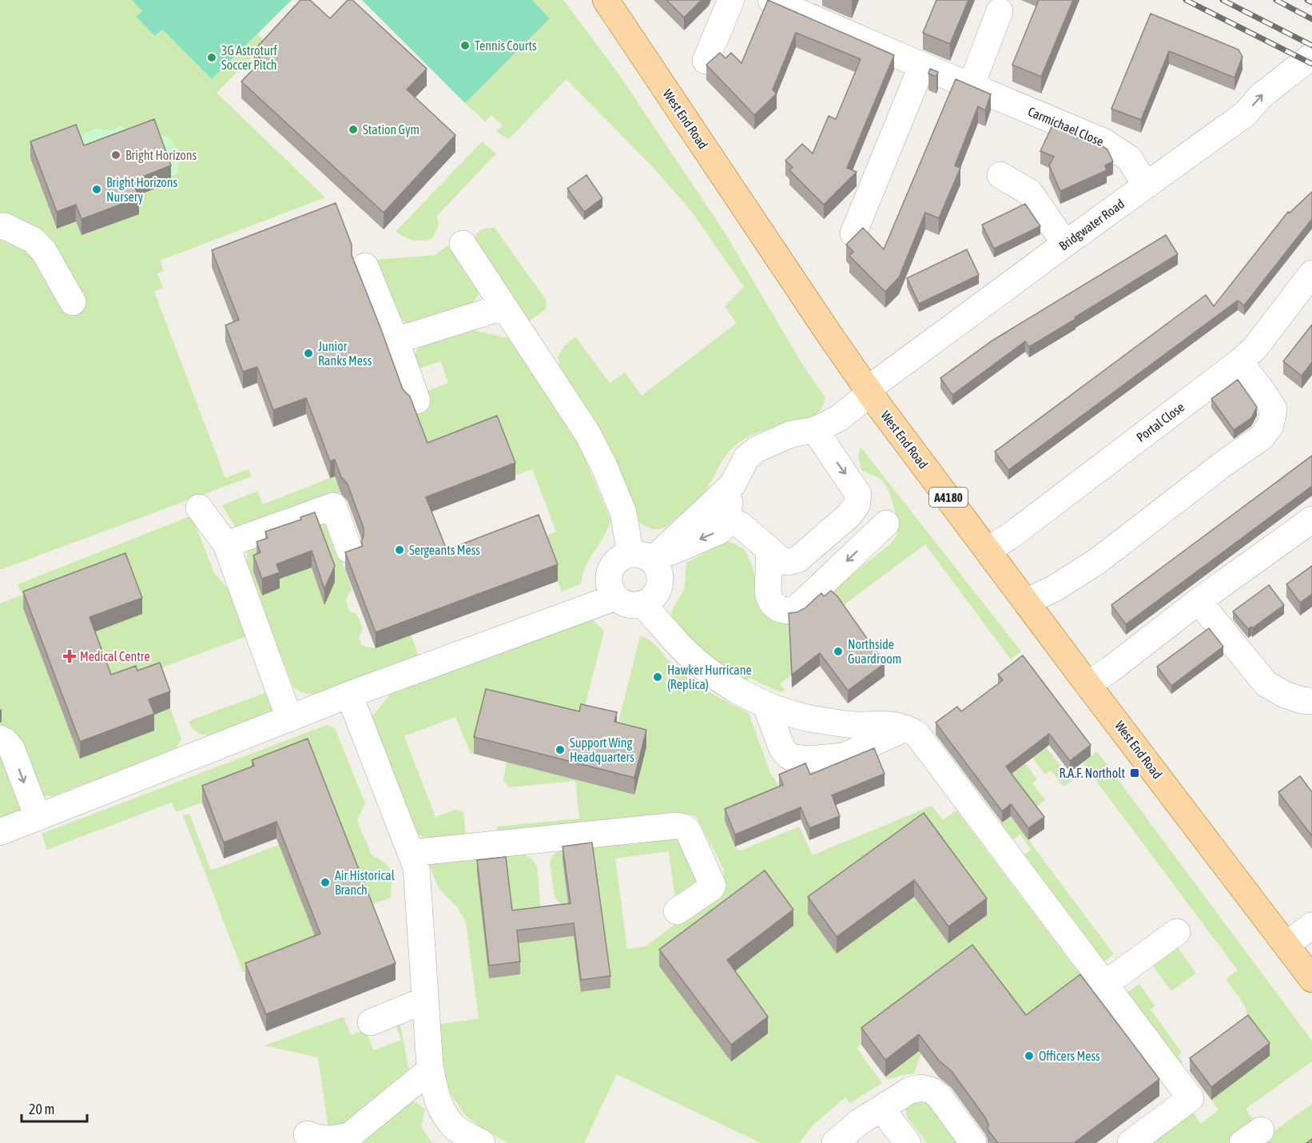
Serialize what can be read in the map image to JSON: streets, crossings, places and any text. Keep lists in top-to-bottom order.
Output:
{
  "streets": {
    "main road": ["West End Road", "A4180"],
    "street": ["Carmichael Close", "Bridgwater Road", "Portal Close"]
  },
  "crossings": [
    ["West End Road", "Bridgwater Road"],
    ["West End Road", "Portal Close"],
    ["Carmichael Close", "Bridgwater Road"]
  ],
  "places": {
    "other": [
      "Tennis Courts",
      "3G Astroturf Soccer Pitch",
      "Station Gym",
      "Bright Horizons",
      "Bright Horizons Nursery",
      "Junior Ranks Mess",
      "Sergeants Mess",
      "Northside Guardroom",
      "Hawker Hurricane (Replica)",
      "Support Wing Headquarters",
      "Air Historical Branch",
      "Officers Mess"
    ],
    "health": ["Medical Centre"],
    "transit": ["R.A.F. Northolt"]
  },
  "scale_bar": "20 m"
}
